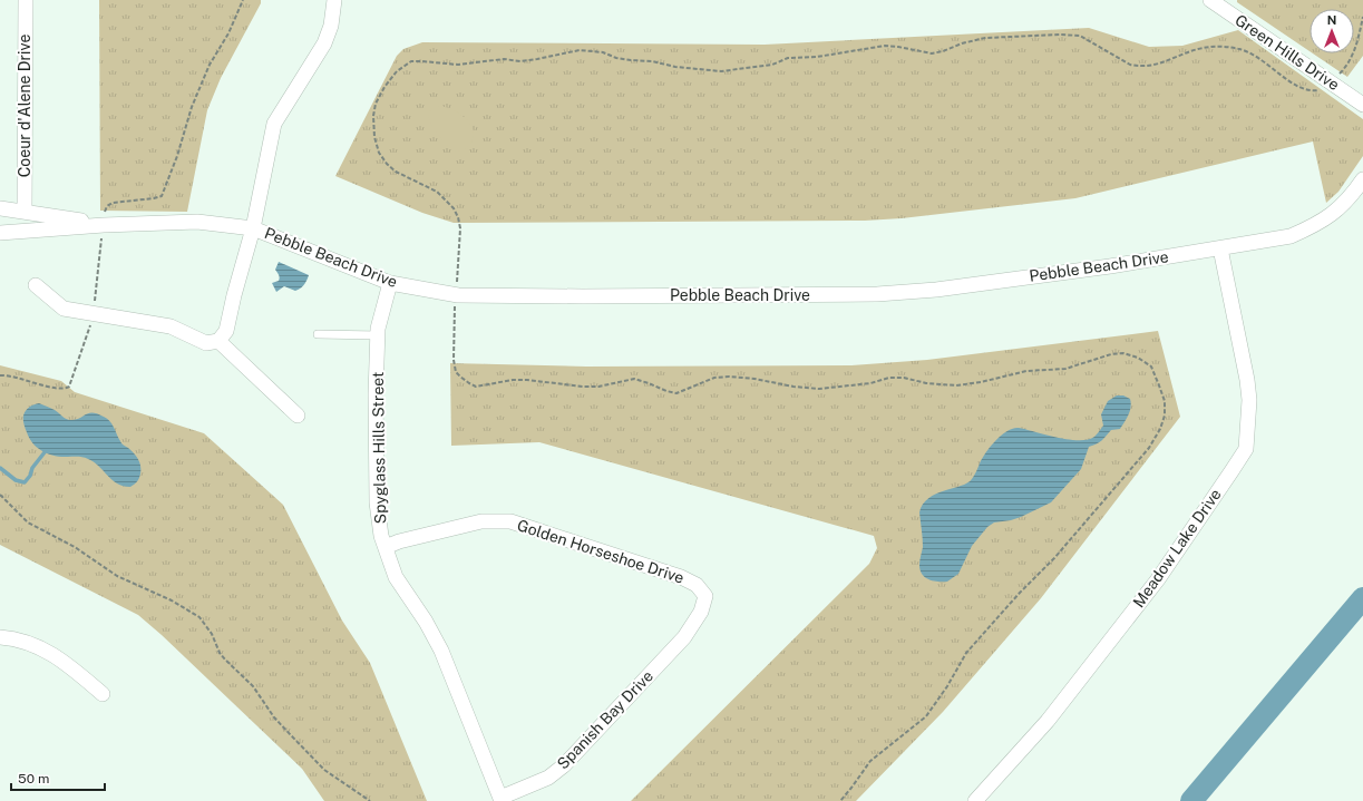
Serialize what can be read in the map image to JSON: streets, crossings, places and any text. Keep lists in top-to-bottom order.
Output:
{
  "streets": {
    "street": [
      "Green Hills Drive",
      "Coeur d'Alene Drive",
      "Pebble Beach Drive",
      "Spyglass Hills Street",
      "Meadow Lake Drive",
      "Golden Horseshoe Drive",
      "Spanish Bay Drive"
    ]
  },
  "crossings": [
    ["Pebble Beach Drive", "Spyglass Hills Street"],
    ["Pebble Beach Drive", "Meadow Lake Drive"],
    ["Spyglass Hills Street", "Golden Horseshoe Drive"],
    ["Spyglass Hills Street", "Spanish Bay Drive"],
    ["Golden Horseshoe Drive", "Spanish Bay Drive"]
  ],
  "scale_bar": "50 m",
  "north": "top"
}
